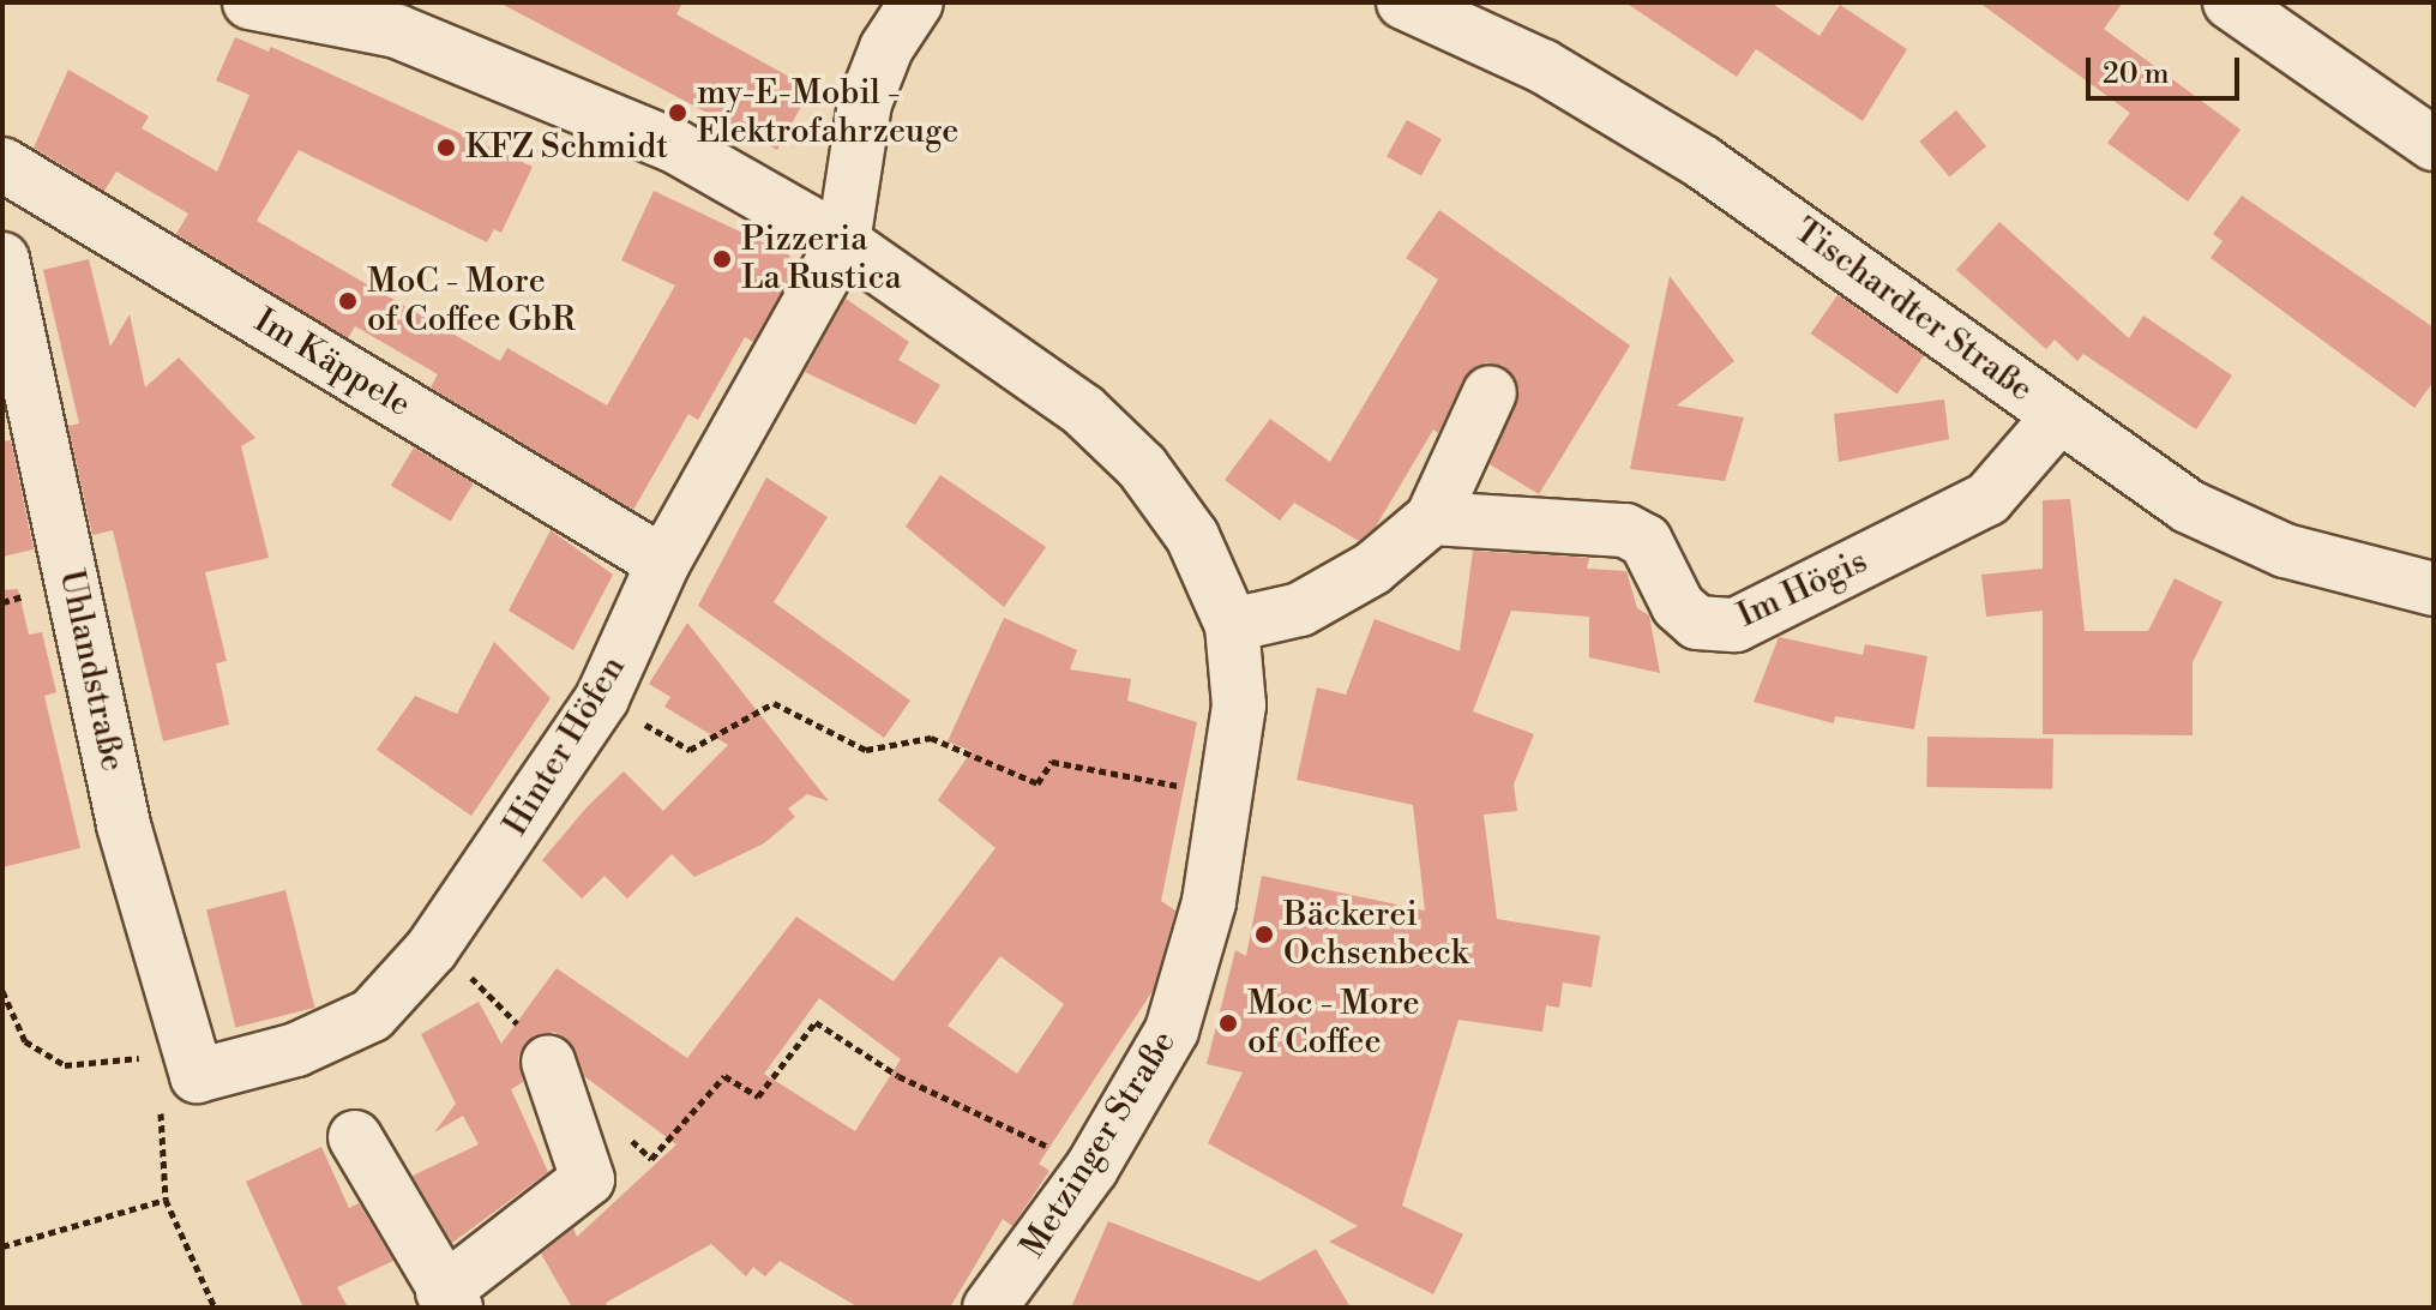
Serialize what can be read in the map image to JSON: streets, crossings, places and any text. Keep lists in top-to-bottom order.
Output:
{
  "streets": {
    "street": [
      "Tischardter Straße",
      "Im Käppele",
      "Im Högis",
      "Uhlandstraße",
      "Hinter Höfen",
      "Metzinger Straße"
    ]
  },
  "crossings": [
    ["Tischardter Straße", "Im Högis"],
    ["Im Käppele", "Hinter Höfen"],
    ["Uhlandstraße", "Hinter Höfen"],
    ["Hinter Höfen", "Metzinger Straße"]
  ],
  "places": [
    "my-E-Mobil - Elektrofahrzeuge",
    "KFZ Schmidt",
    "Pizzeria La Rustica",
    "MoC - More of Coffee GbR",
    "Bäckerei Ochsenbeck",
    "Moc - More of Coffee"
  ],
  "scale_bar": "20 m"
}
